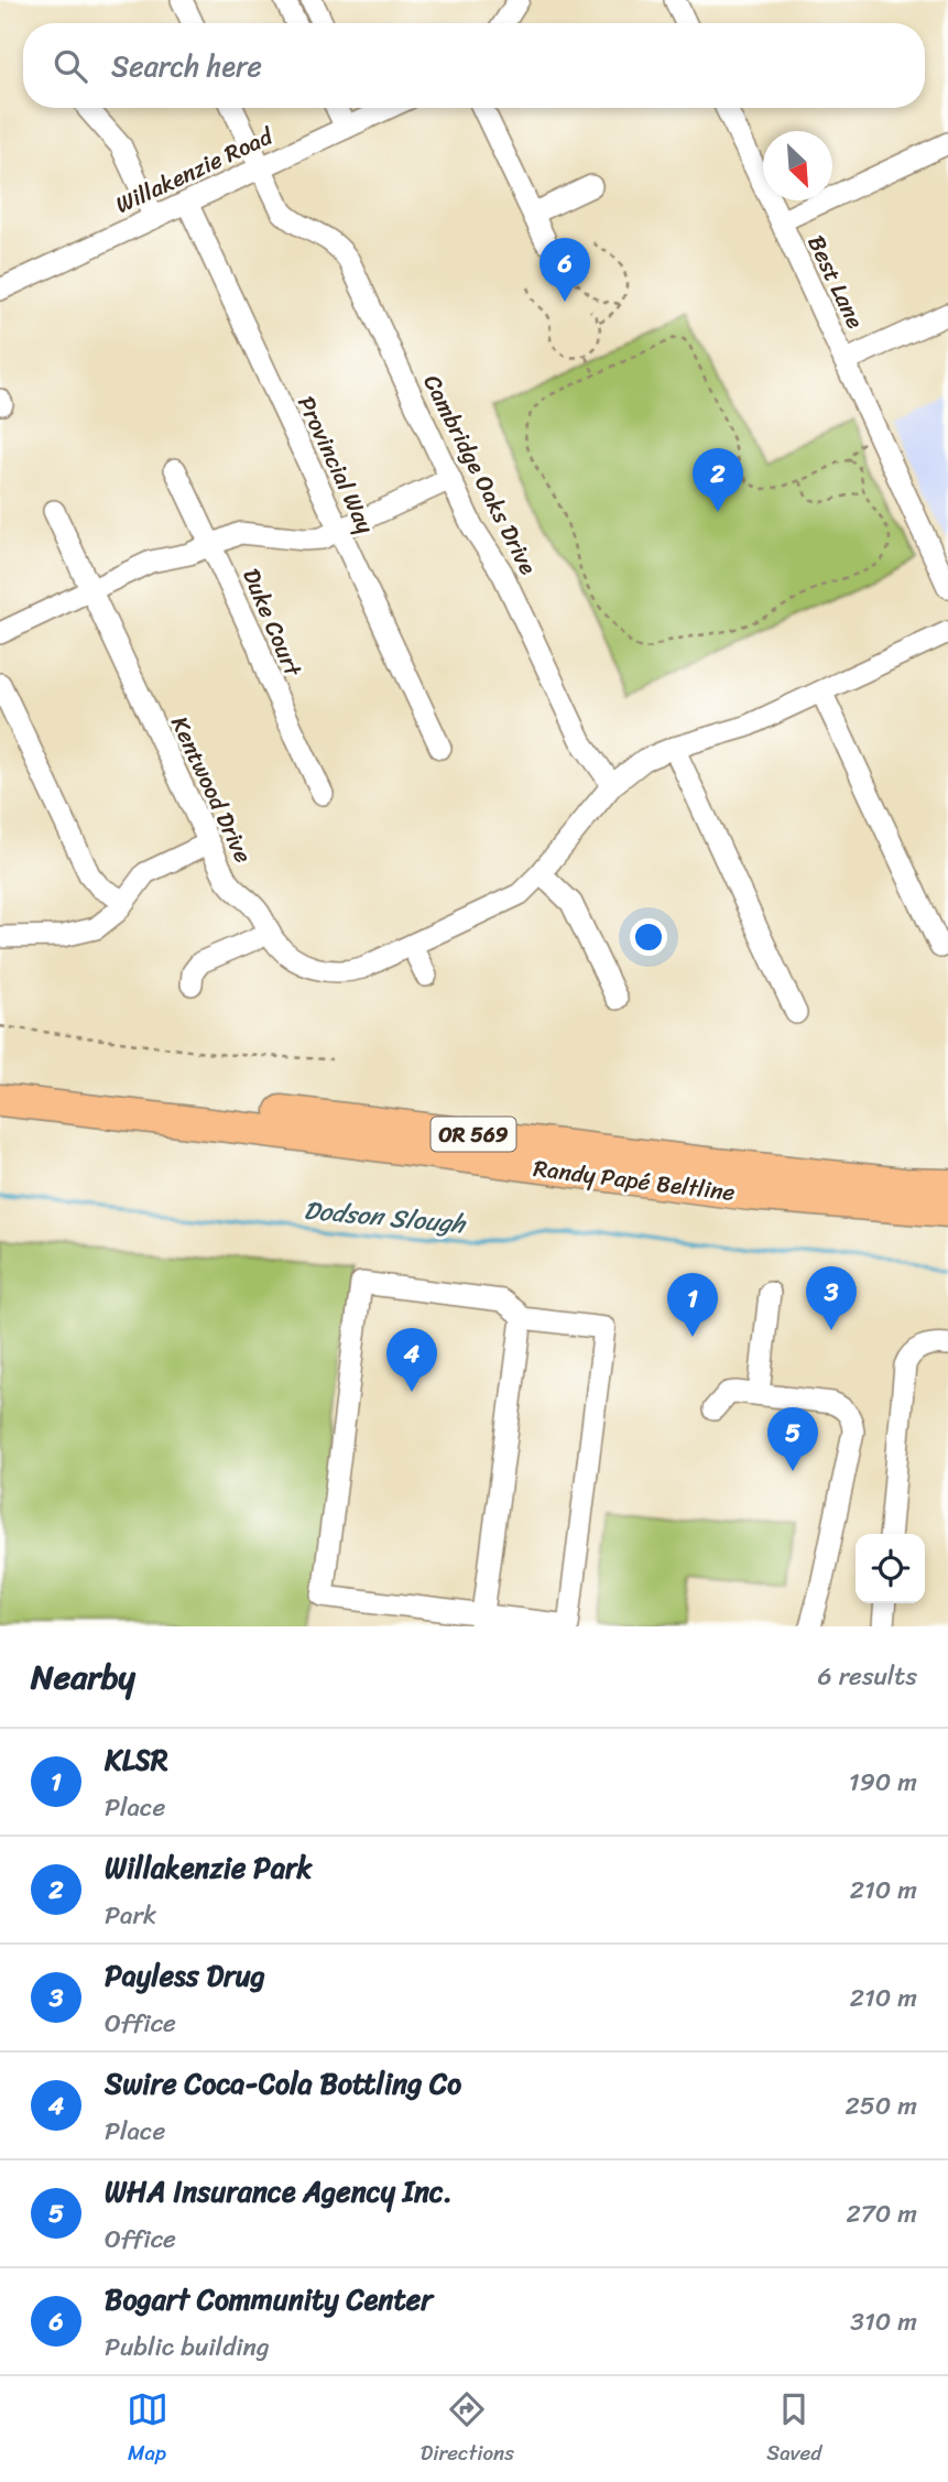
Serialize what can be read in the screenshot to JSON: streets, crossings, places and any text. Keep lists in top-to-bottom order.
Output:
{
  "streets": {
    "highway": ["OR 569", "Randy Papé Beltline"],
    "street": [
      "Willakenzie Road",
      "Best Lane",
      "Provincial Way",
      "Cambridge Oaks Drive",
      "Duke Court",
      "Kentwood Drive"
    ]
  },
  "crossings": [
    ["Willakenzie Road", "Provincial Way"],
    ["Willakenzie Road", "Cambridge Oaks Drive"],
    ["Cambridge Oaks Drive", "Kentwood Drive"]
  ],
  "water": ["Dodson Slough"],
  "north": "bottom right",
  "page": {
    "search": "Search here",
    "pins": [
      "6",
      "2",
      "3",
      "1",
      "4",
      "5"
    ],
    "heading": ["Nearby", "6 results"],
    "list": [
      {
        "mark": "1",
        "name": "KLSR",
        "note": "Place",
        "value": "190 m"
      },
      {
        "mark": "2",
        "name": "Willakenzie Park",
        "note": "Park",
        "value": "210 m"
      },
      {
        "mark": "3",
        "name": "Payless Drug",
        "note": "Office",
        "value": "210 m"
      },
      {
        "mark": "4",
        "name": "Swire Coca-Cola Bottling Co",
        "note": "Place",
        "value": "250 m"
      },
      {
        "mark": "5",
        "name": "WHA Insurance Agency Inc.",
        "note": "Office",
        "value": "270 m"
      },
      {
        "mark": "6",
        "name": "Bogart Community Center",
        "note": "Public building",
        "value": "310 m"
      }
    ],
    "nav": ["Map", "Directions", "Saved"]
  }
}
